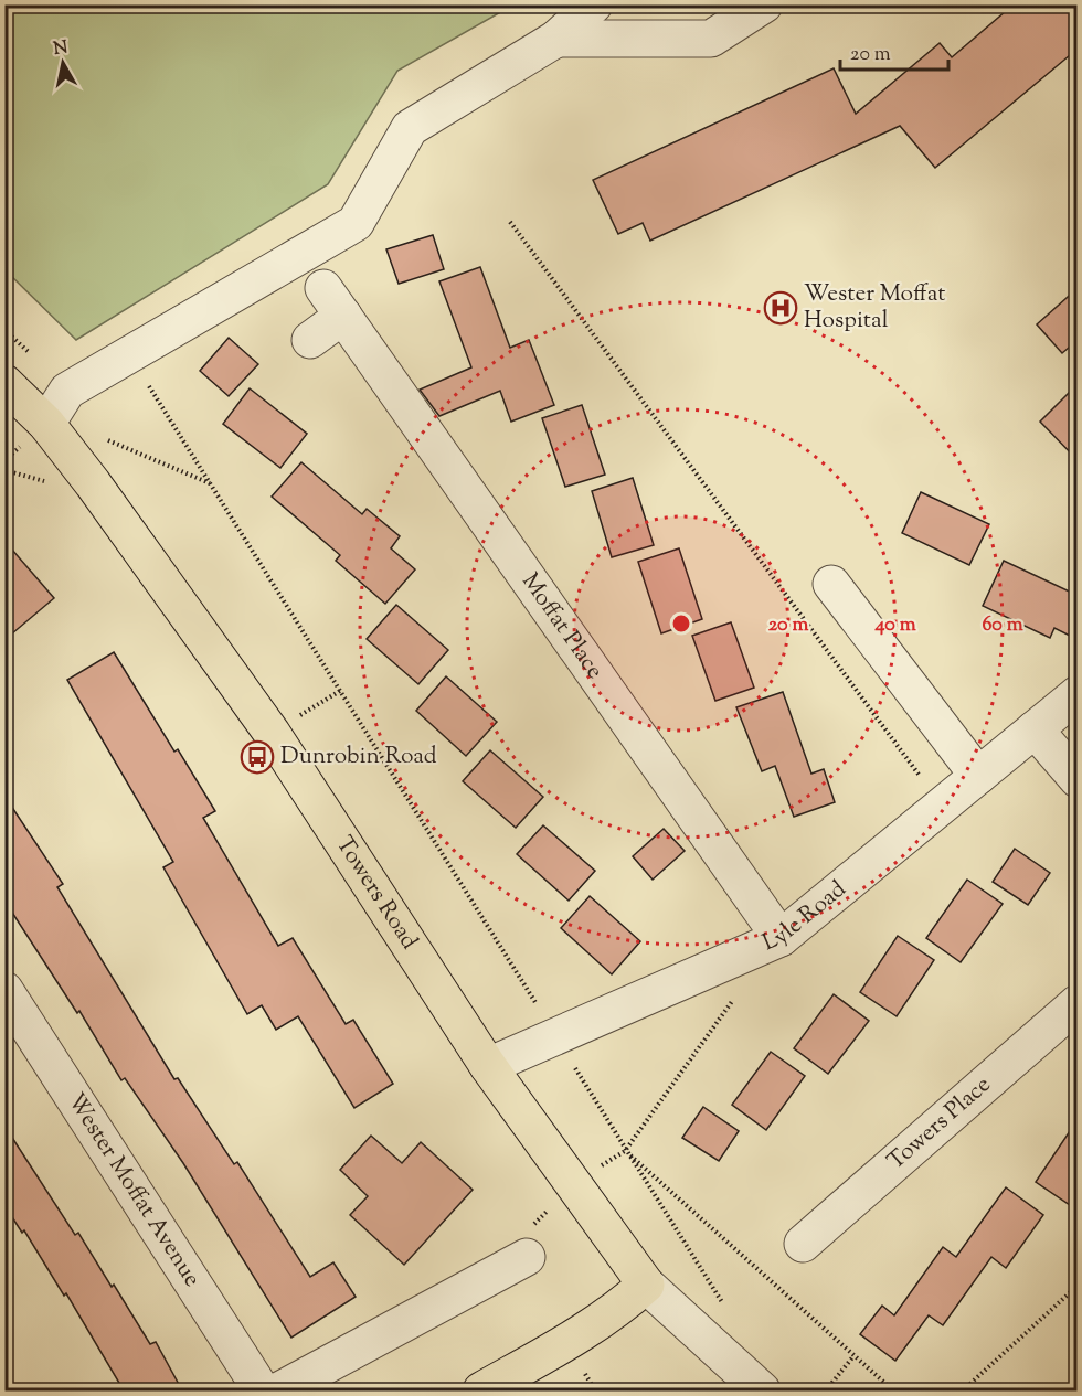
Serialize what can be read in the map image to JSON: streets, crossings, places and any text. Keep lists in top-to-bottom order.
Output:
{
  "streets": {
    "main road": ["Towers Road"],
    "street": [
      "Moffat Place",
      "Lyle Road",
      "Towers Place",
      "Wester Moffat Avenue"
    ]
  },
  "crossings": [
    ["Moffat Place", "Lyle Road"],
    ["Towers Road", "Lyle Road"]
  ],
  "places": {
    "hospital": ["Wester Moffat Hospital"],
    "bus stop": ["Dunrobin Road"]
  },
  "scale_bar": "20 m",
  "north": "top",
  "rings": ["20 m", "40 m", "60 m"]
}
